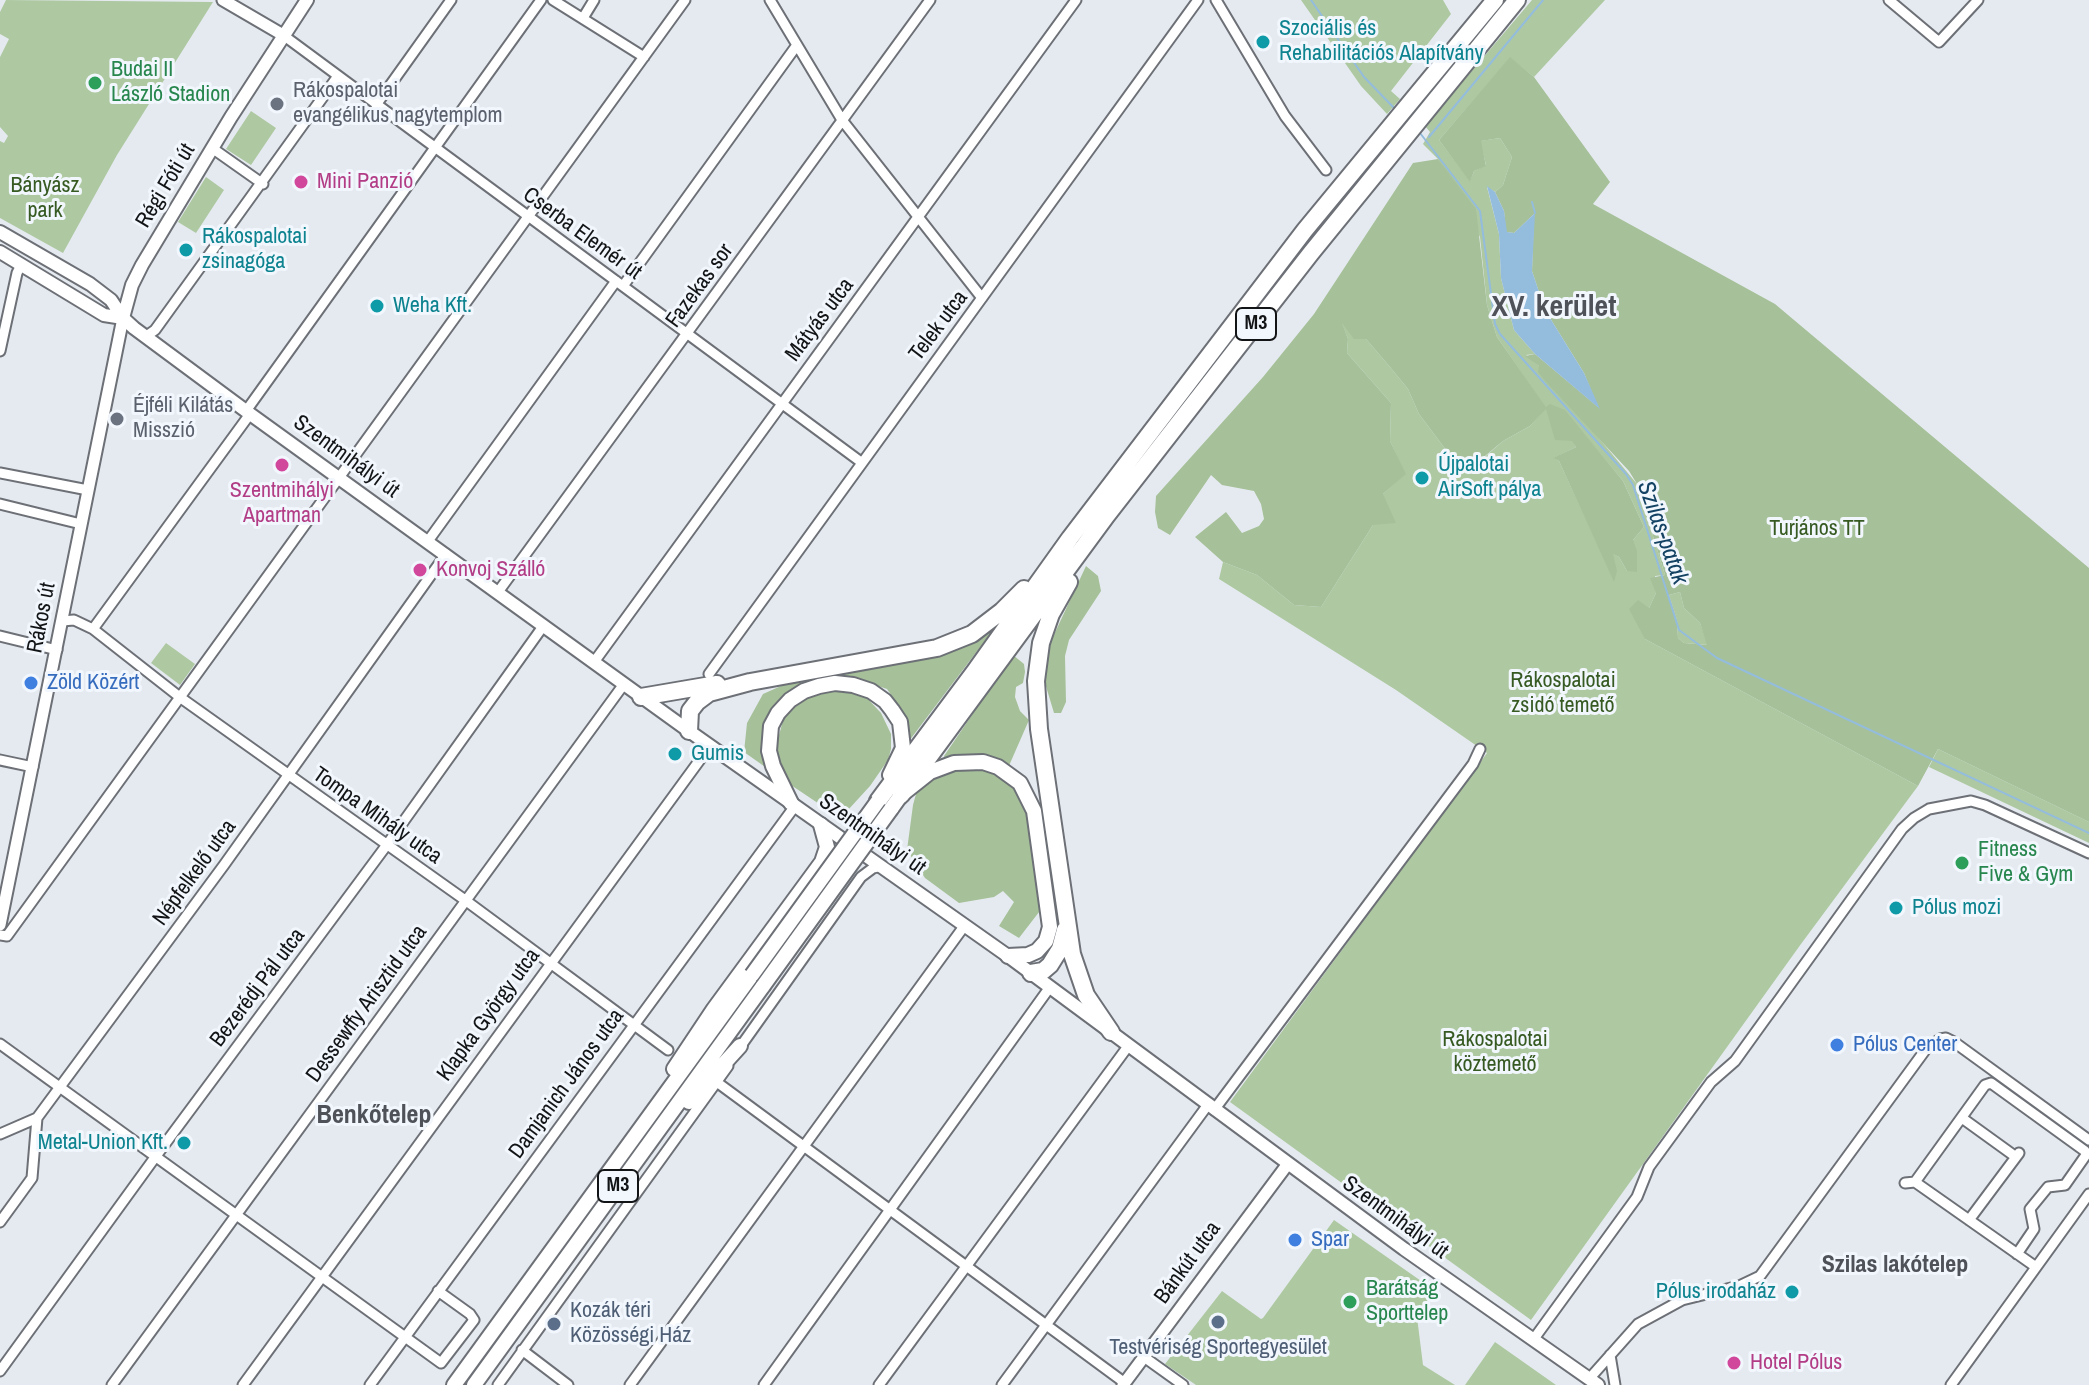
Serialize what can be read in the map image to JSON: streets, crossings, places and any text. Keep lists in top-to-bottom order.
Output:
{
  "streets": {
    "highway": ["M3"],
    "main road": ["Régi Fóti út", "Szentmihályi út"],
    "street": [
      "Cserba Elemér út",
      "Fazekas sor",
      "Mátyás utca",
      "Telek utca",
      "Rákos út",
      "Tompa Mihály utca",
      "Népfelkelő utca",
      "Bezerédj Pál utca",
      "Dessewffy Arisztid utca",
      "Klapka György utca",
      "Damjanich János utca",
      "Bánkút utca"
    ]
  },
  "crossings": [
    ["Régi Fóti út", "Cserba Elemér út"],
    ["Régi Fóti út", "Szentmihályi út"],
    ["Régi Fóti út", "Rákos út"],
    ["Cserba Elemér út", "Fazekas sor"],
    ["Cserba Elemér út", "Mátyás utca"],
    ["Cserba Elemér út", "Telek utca"],
    ["Fazekas sor", "Szentmihályi út"],
    ["Mátyás utca", "Szentmihályi út"],
    ["Szentmihályi út", "Rákos út"],
    ["Szentmihályi út", "Népfelkelő utca"],
    ["Szentmihályi út", "Bezerédj Pál utca"],
    ["Szentmihályi út", "Dessewffy Arisztid utca"],
    ["Szentmihályi út", "Klapka György utca"],
    ["Szentmihályi út", "Damjanich János utca"],
    ["Szentmihályi út", "Bánkút utca"],
    ["Rákos út", "Tompa Mihály utca"],
    ["Tompa Mihály utca", "Népfelkelő utca"],
    ["Tompa Mihály utca", "Bezerédj Pál utca"],
    ["Tompa Mihály utca", "Dessewffy Arisztid utca"],
    ["Tompa Mihály utca", "Klapka György utca"],
    ["Tompa Mihály utca", "Damjanich János utca"]
  ],
  "districts": ["XV. kerület", "Benkőtelep", "Szilas lakótelep"],
  "water": ["Szilas-patak"],
  "parks": [
    "Bányász park",
    "Turjános TT",
    "Rákospalotai zsidó temető",
    "Rákospalotai köztemető"
  ],
  "places": [
    "Szociális és Rehabilitációs Alapítvány",
    "Budai II László Stadion",
    "Rákospalotai evangélikus nagytemplom",
    "Mini Panzió",
    "Rákospalotai zsinagóga",
    "Weha Kft.",
    "Éjféli Kilátás Misszió",
    "Szentmihályi Apartman",
    "Újpalotai AirSoft pálya",
    "Konvoj Szálló",
    "Zöld Közért",
    "Gumis",
    "Fitness Five & Gym",
    "Pólus mozi",
    "Pólus Center",
    "Metal-Union Kft.",
    "Spar",
    "Pólus irodaház",
    "Barátság Sporttelep",
    "Testvériség Sportegyesület",
    "Kozák téri Közösségi Ház",
    "Hotel Pólus"
  ]
}
